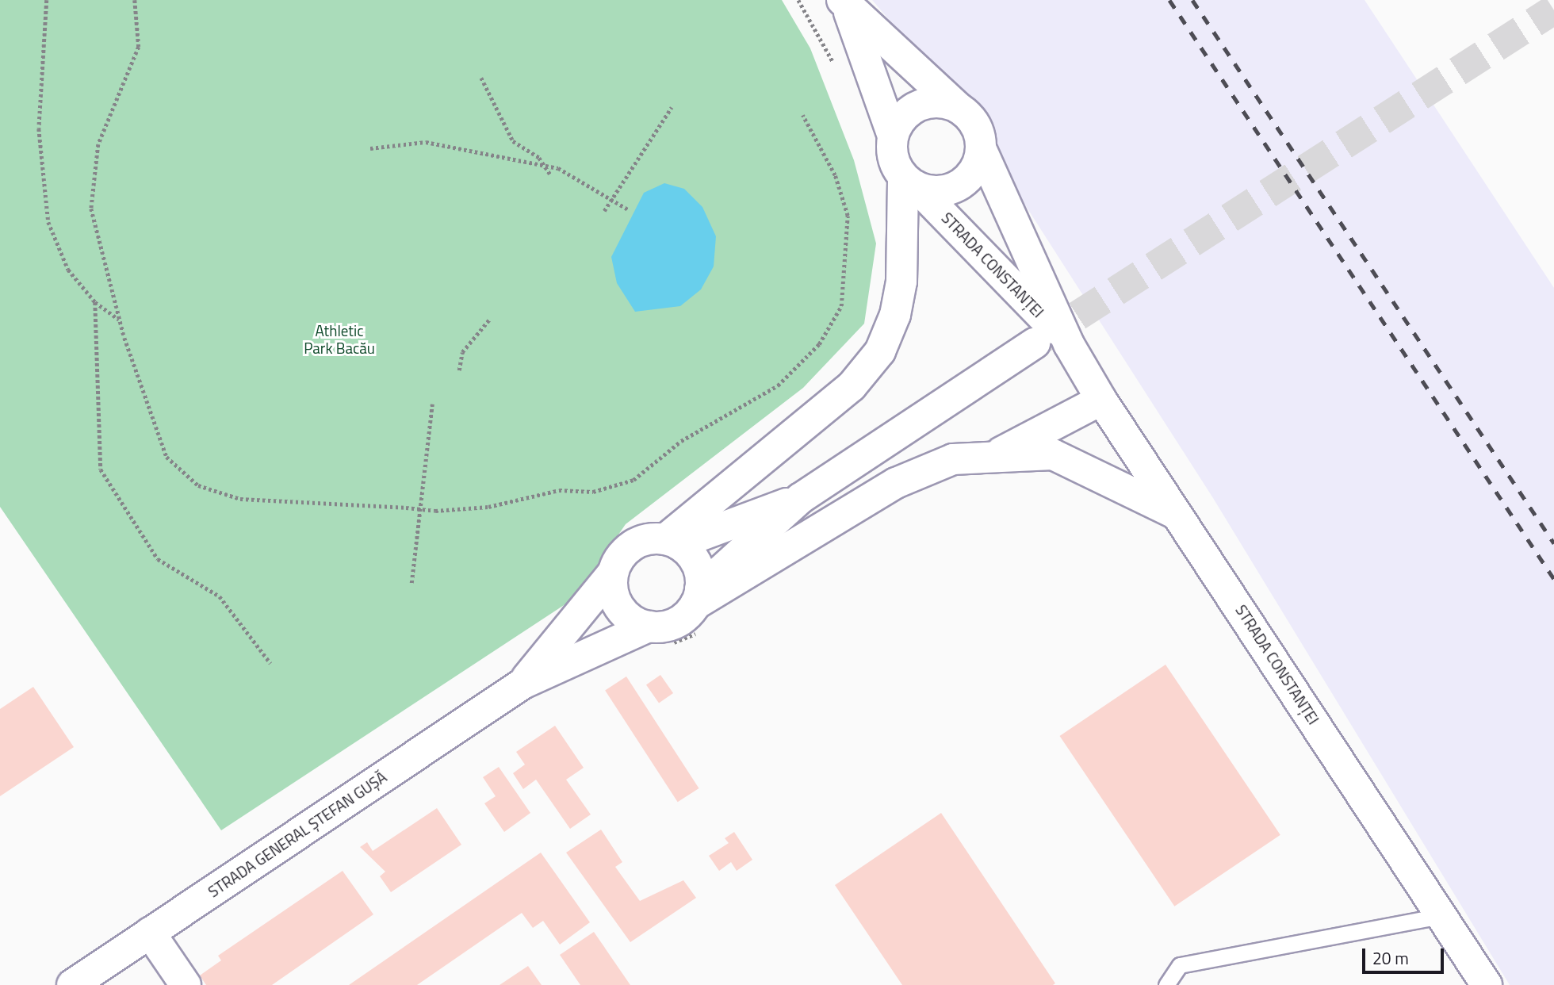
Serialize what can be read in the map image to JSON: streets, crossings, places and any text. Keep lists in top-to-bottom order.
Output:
{
  "streets": {
    "street": ["STRADA CONSTANȚEI", "STRADA GENERAL ȘTEFAN GUȘĂ"]
  },
  "parks": ["Athletic Park Bacău"],
  "scale_bar": "20 m"
}
